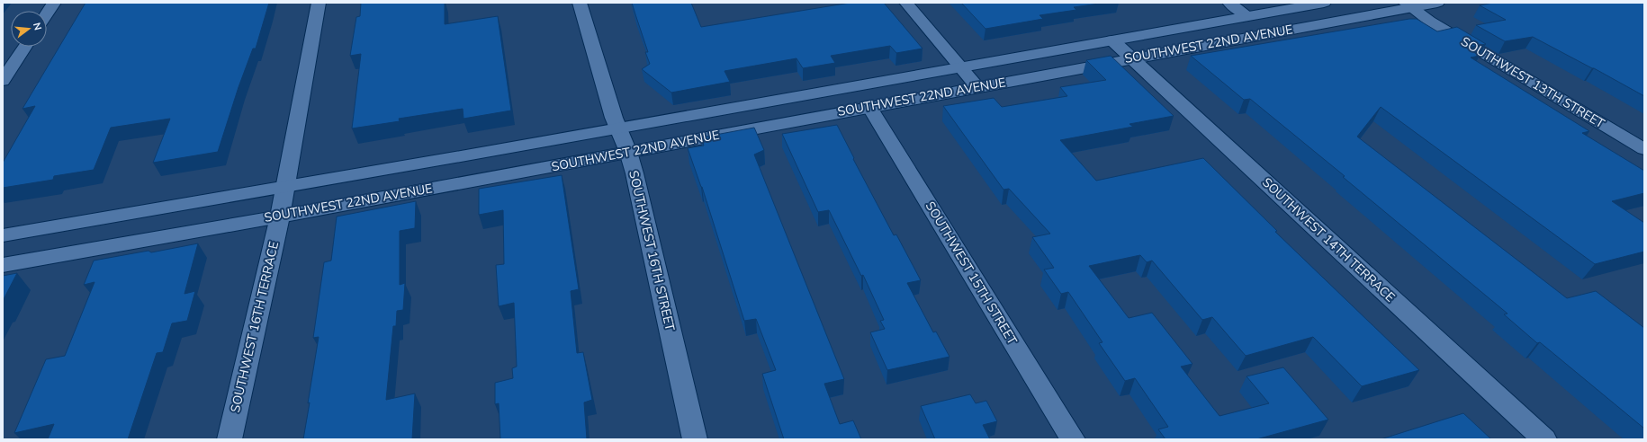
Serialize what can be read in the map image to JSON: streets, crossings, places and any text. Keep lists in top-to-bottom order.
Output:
{
  "streets": {
    "street": [
      "SOUTHWEST 22ND AVENUE",
      "SOUTHWEST 13TH STREET",
      "SOUTHWEST 14TH TERRACE",
      "SOUTHWEST 16TH STREET",
      "SOUTHWEST 15TH STREET",
      "SOUTHWEST 16TH TERRACE"
    ]
  },
  "crossings": [
    ["SOUTHWEST 22ND AVENUE", "SOUTHWEST 13TH STREET"],
    ["SOUTHWEST 22ND AVENUE", "SOUTHWEST 14TH TERRACE"],
    ["SOUTHWEST 22ND AVENUE", "SOUTHWEST 16TH STREET"],
    ["SOUTHWEST 22ND AVENUE", "SOUTHWEST 15TH STREET"],
    ["SOUTHWEST 22ND AVENUE", "SOUTHWEST 16TH TERRACE"]
  ],
  "north": "right"
}
